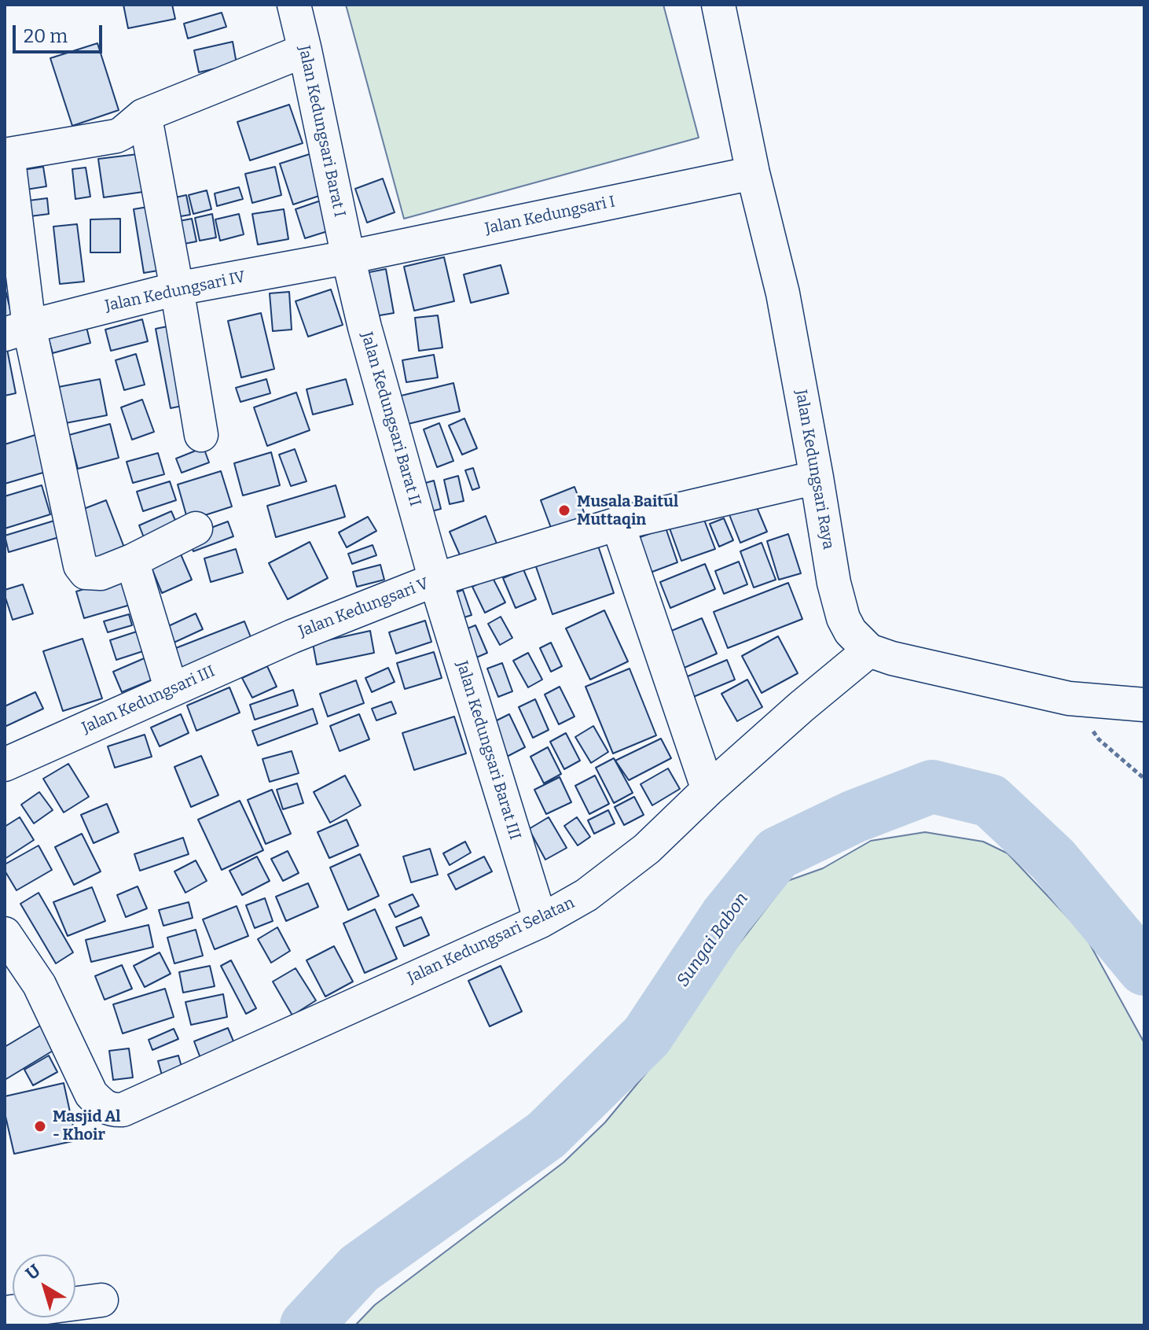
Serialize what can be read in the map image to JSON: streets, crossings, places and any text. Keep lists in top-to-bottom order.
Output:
{
  "streets": {
    "street": [
      "Jalan Kedungsari Barat I",
      "Jalan Kedungsari I",
      "Jalan Kedungsari IV",
      "Jalan Kedungsari Barat II",
      "Jalan Kedungsari Raya",
      "Jalan Kedungsari V",
      "Jalan Kedungsari III",
      "Jalan Kedungsari Barat III",
      "Jalan Kedungsari Selatan"
    ]
  },
  "crossings": [
    ["Jalan Kedungsari Barat I", "Jalan Kedungsari I"],
    ["Jalan Kedungsari Barat I", "Jalan Kedungsari IV"],
    ["Jalan Kedungsari Barat I", "Jalan Kedungsari Barat II"],
    ["Jalan Kedungsari I", "Jalan Kedungsari IV"],
    ["Jalan Kedungsari I", "Jalan Kedungsari Barat II"],
    ["Jalan Kedungsari I", "Jalan Kedungsari Raya"],
    ["Jalan Kedungsari IV", "Jalan Kedungsari Barat II"],
    ["Jalan Kedungsari Barat II", "Jalan Kedungsari V"],
    ["Jalan Kedungsari Barat II", "Jalan Kedungsari Barat III"],
    ["Jalan Kedungsari Raya", "Jalan Kedungsari V"],
    ["Jalan Kedungsari Raya", "Jalan Kedungsari Selatan"],
    ["Jalan Kedungsari V", "Jalan Kedungsari III"],
    ["Jalan Kedungsari V", "Jalan Kedungsari Barat III"],
    ["Jalan Kedungsari Barat III", "Jalan Kedungsari Selatan"]
  ],
  "water": ["Sungai Babon"],
  "places": ["Musala Baitul Muttaqin", "Masjid Al - Khoir"],
  "scale_bar": "20 m",
  "north": "top left"
}
